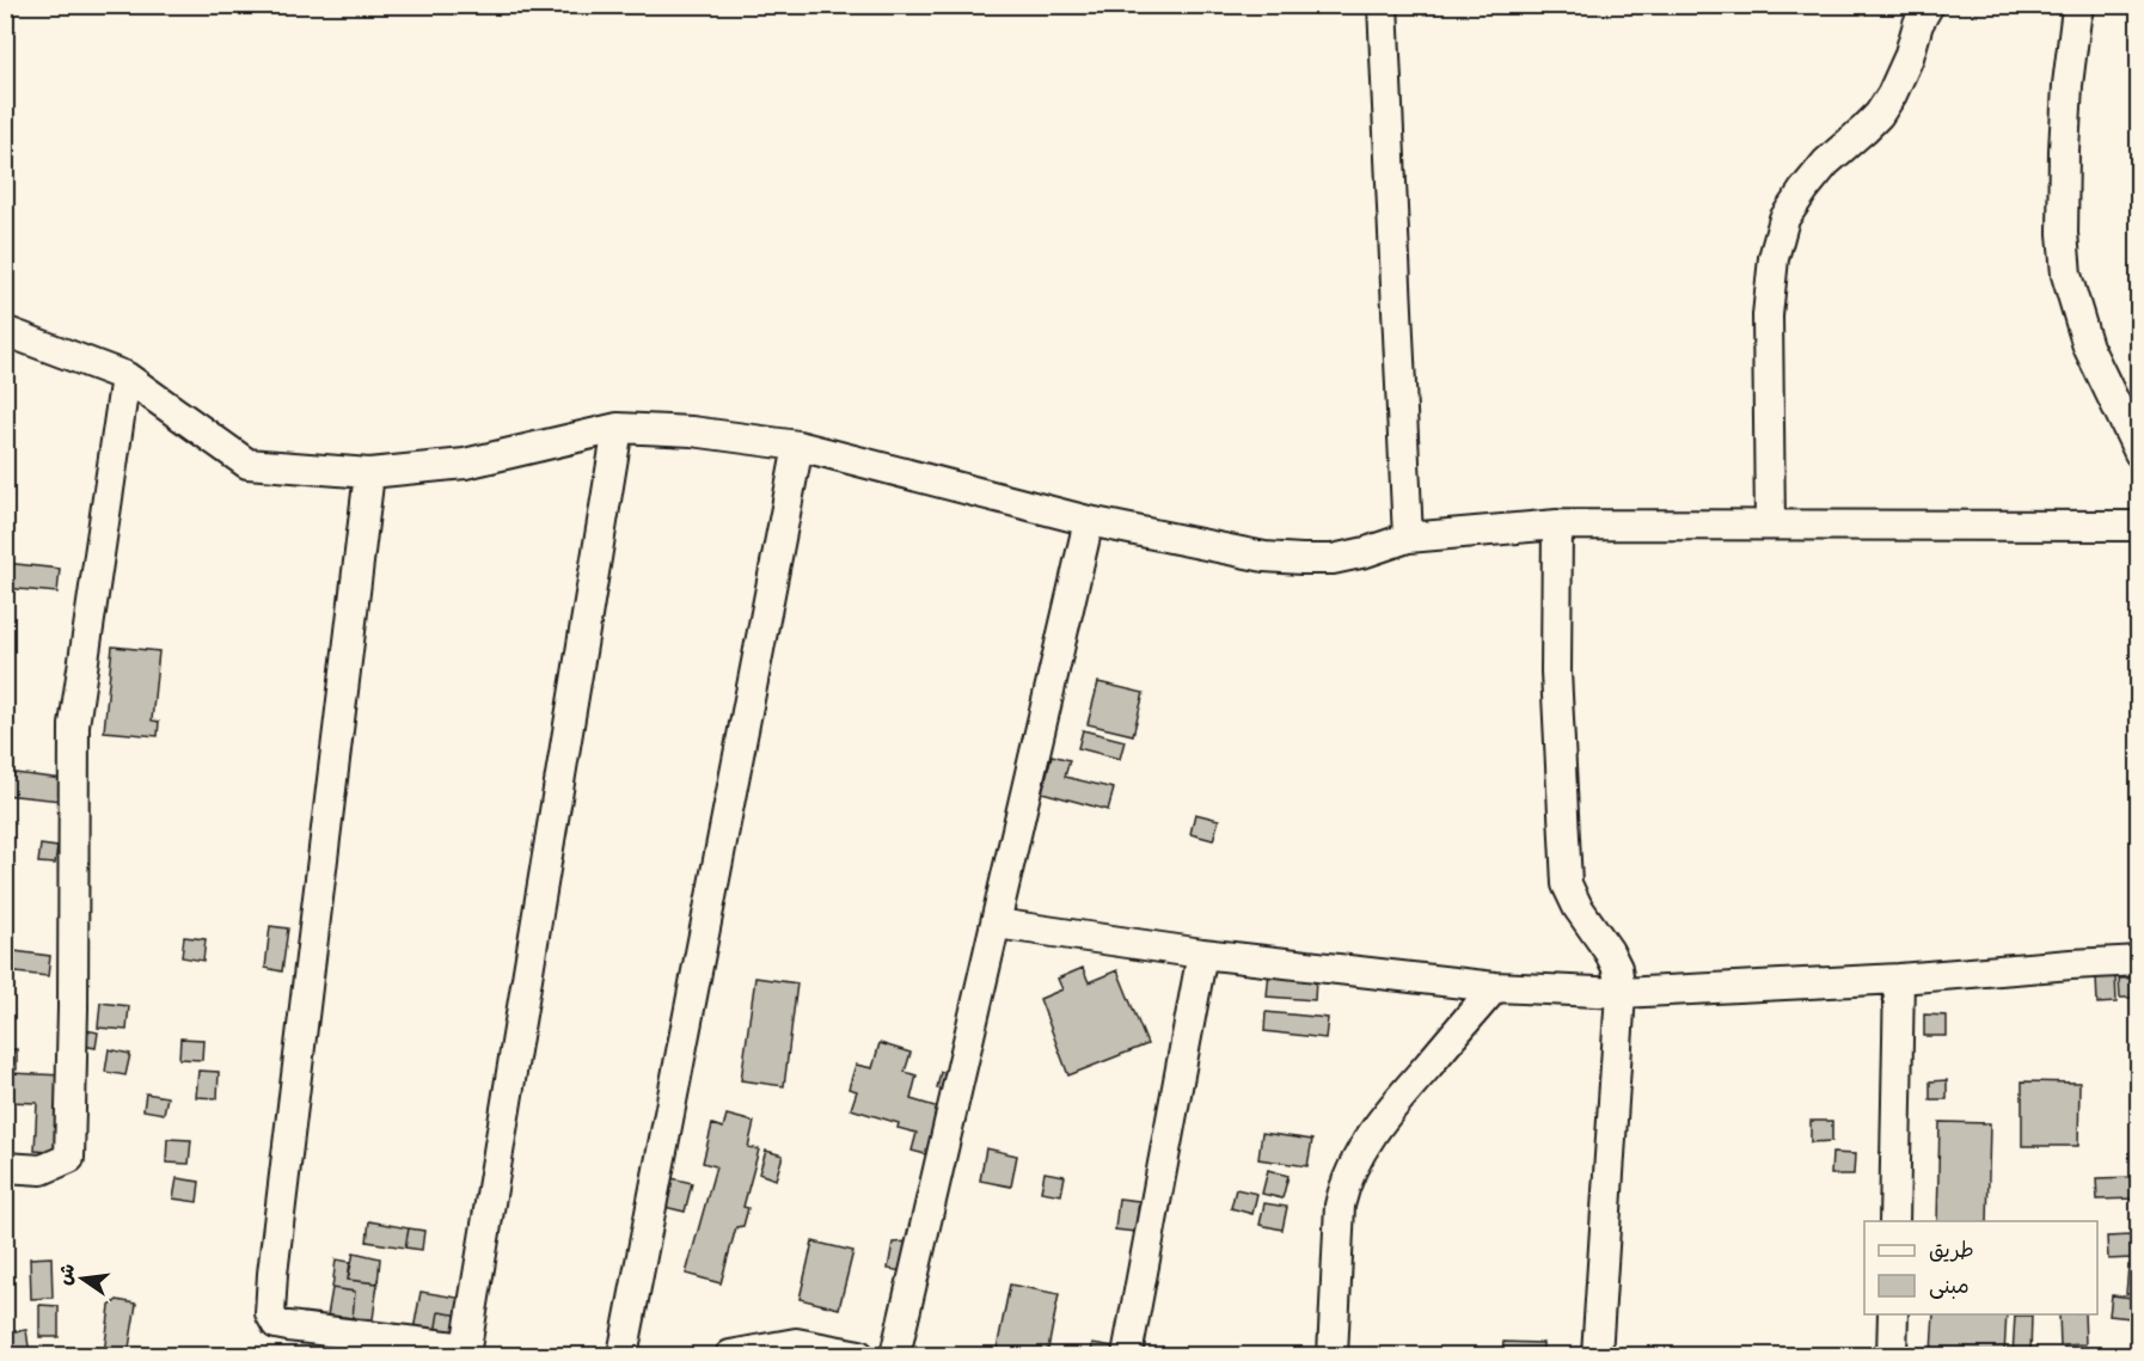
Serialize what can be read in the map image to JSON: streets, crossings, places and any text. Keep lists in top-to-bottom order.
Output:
{
  "legend": ["طريق", "مبنى"],
  "north": "left"
}
